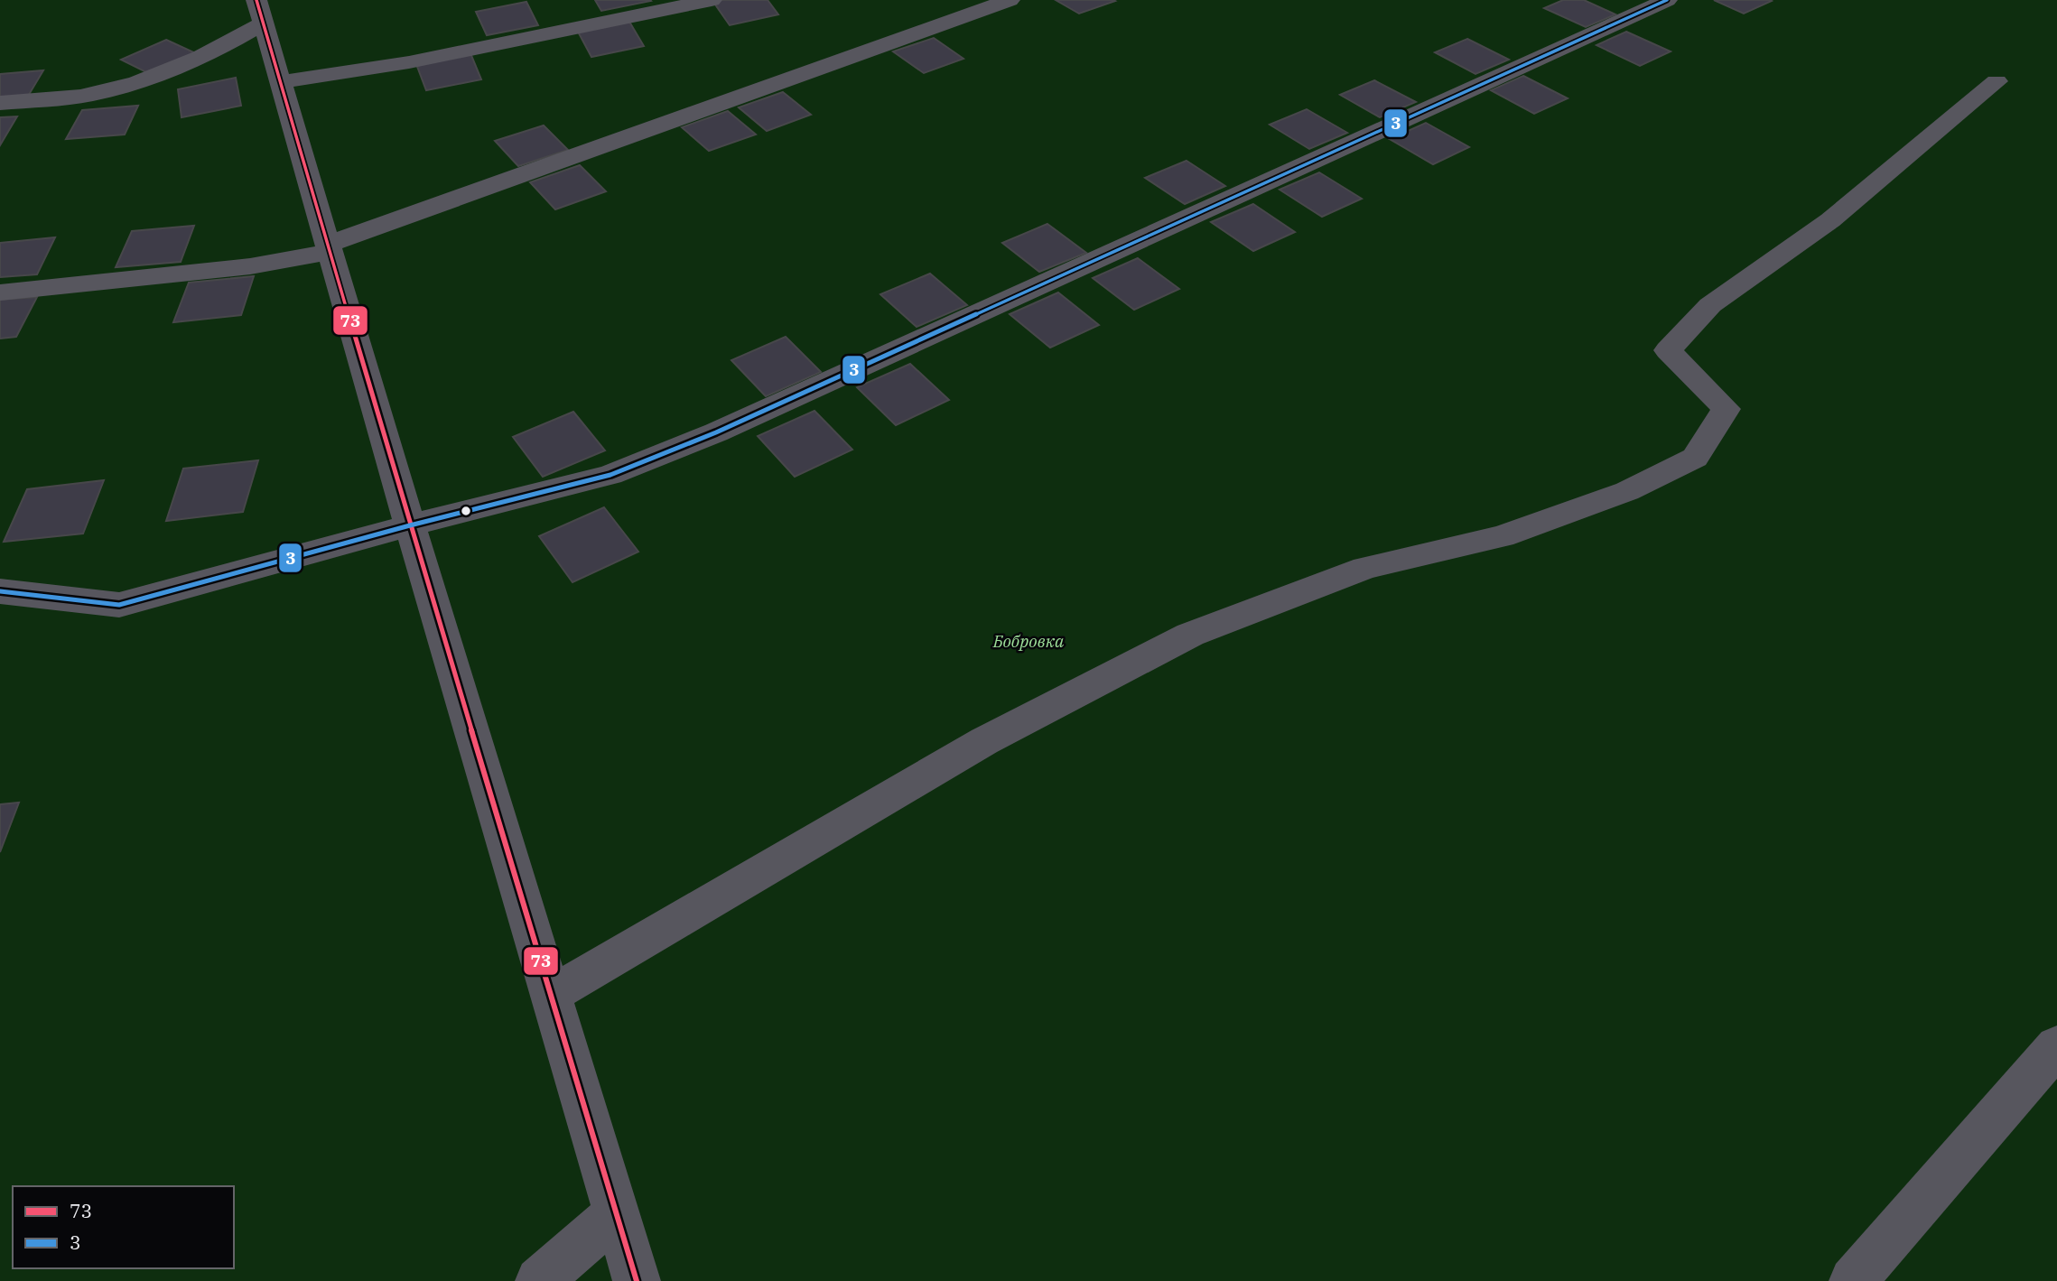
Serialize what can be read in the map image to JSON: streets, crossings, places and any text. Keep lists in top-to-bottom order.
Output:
{
  "parks": ["Бобровка"],
  "lines": ["transit line 73", "transit line 3"],
  "legend": ["73", "3"]
}
